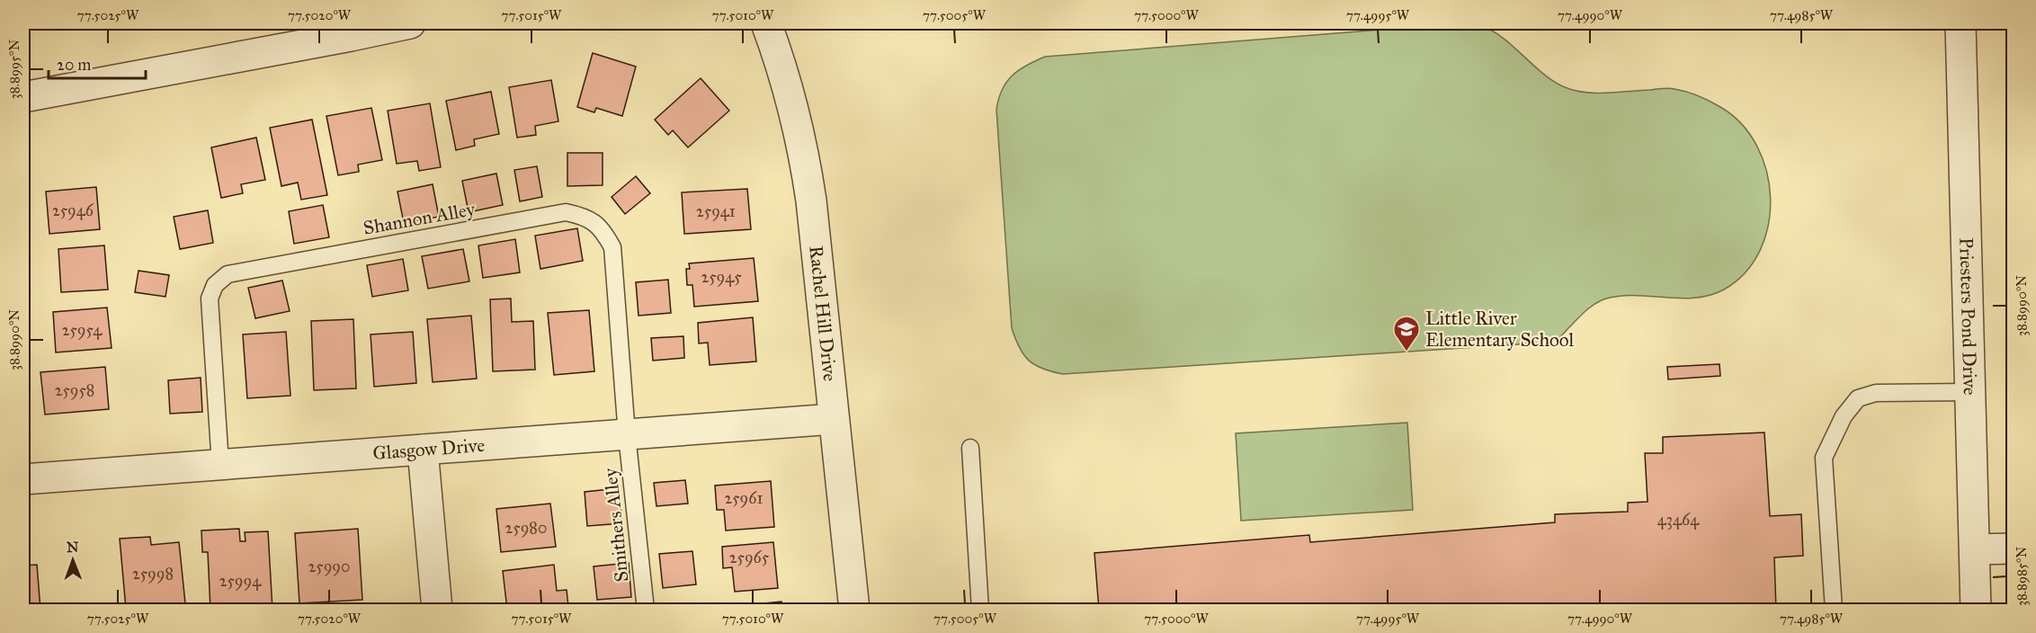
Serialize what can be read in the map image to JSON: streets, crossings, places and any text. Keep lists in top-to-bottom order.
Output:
{
  "streets": {
    "street": ["Rachel Hill Drive", "Priesters Pond Drive", "Glasgow Drive"],
    "lane": ["Shannon Alley", "Smithers Alley"]
  },
  "crossings": [
    ["Shannon Alley", "Glasgow Drive"],
    ["Shannon Alley", "Smithers Alley"],
    ["Rachel Hill Drive", "Glasgow Drive"],
    ["Glasgow Drive", "Smithers Alley"]
  ],
  "places": {
    "school or university": ["Little River Elementary School"]
  },
  "house_numbers": [
    "25946",
    "25941",
    "25945",
    "25954",
    "25958",
    "25961",
    "43464",
    "25980",
    "25965",
    "25990",
    "25998",
    "25994"
  ],
  "scale_bar": "20 m",
  "north": "top",
  "coordinates": [
    "77.5025°W",
    "77.5020°W",
    "77.5015°W",
    "77.5010°W",
    "77.5005°W",
    "77.5000°W",
    "77.4995°W",
    "77.4990°W",
    "77.4985°W",
    "38.8995°N",
    "38.8990°N",
    "38.8985°N"
  ]
}
